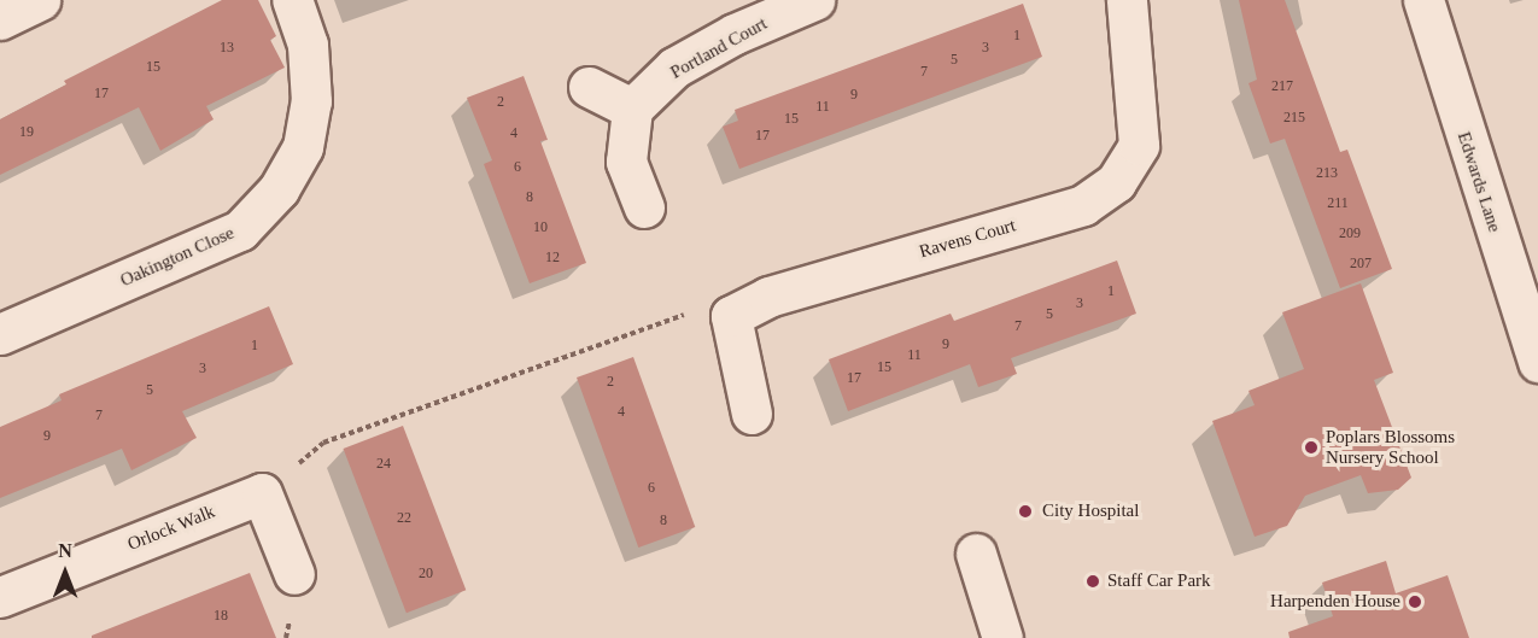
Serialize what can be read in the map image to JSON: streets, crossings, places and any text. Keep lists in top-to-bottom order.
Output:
{
  "streets": {
    "street": [
      "Portland Court",
      "Edwards Lane",
      "Ravens Court",
      "Oakington Close",
      "Orlock Walk"
    ]
  },
  "places": [
    "Poplars Blossoms Nursery School",
    "City Hospital",
    "Staff Car Park",
    "Harpenden House"
  ],
  "house_numbers": [
    "1",
    "13",
    "3",
    "5",
    "15",
    "7",
    "217",
    "17",
    "9",
    "2",
    "11",
    "215",
    "15",
    "19",
    "4",
    "17",
    "6",
    "213",
    "8",
    "211",
    "10",
    "209",
    "12",
    "207",
    "1",
    "3",
    "5",
    "7",
    "9",
    "1",
    "11",
    "15",
    "3",
    "17",
    "2",
    "5",
    "4",
    "7",
    "9",
    "24",
    "6",
    "22",
    "8",
    "20",
    "18"
  ],
  "north": "top"
}
